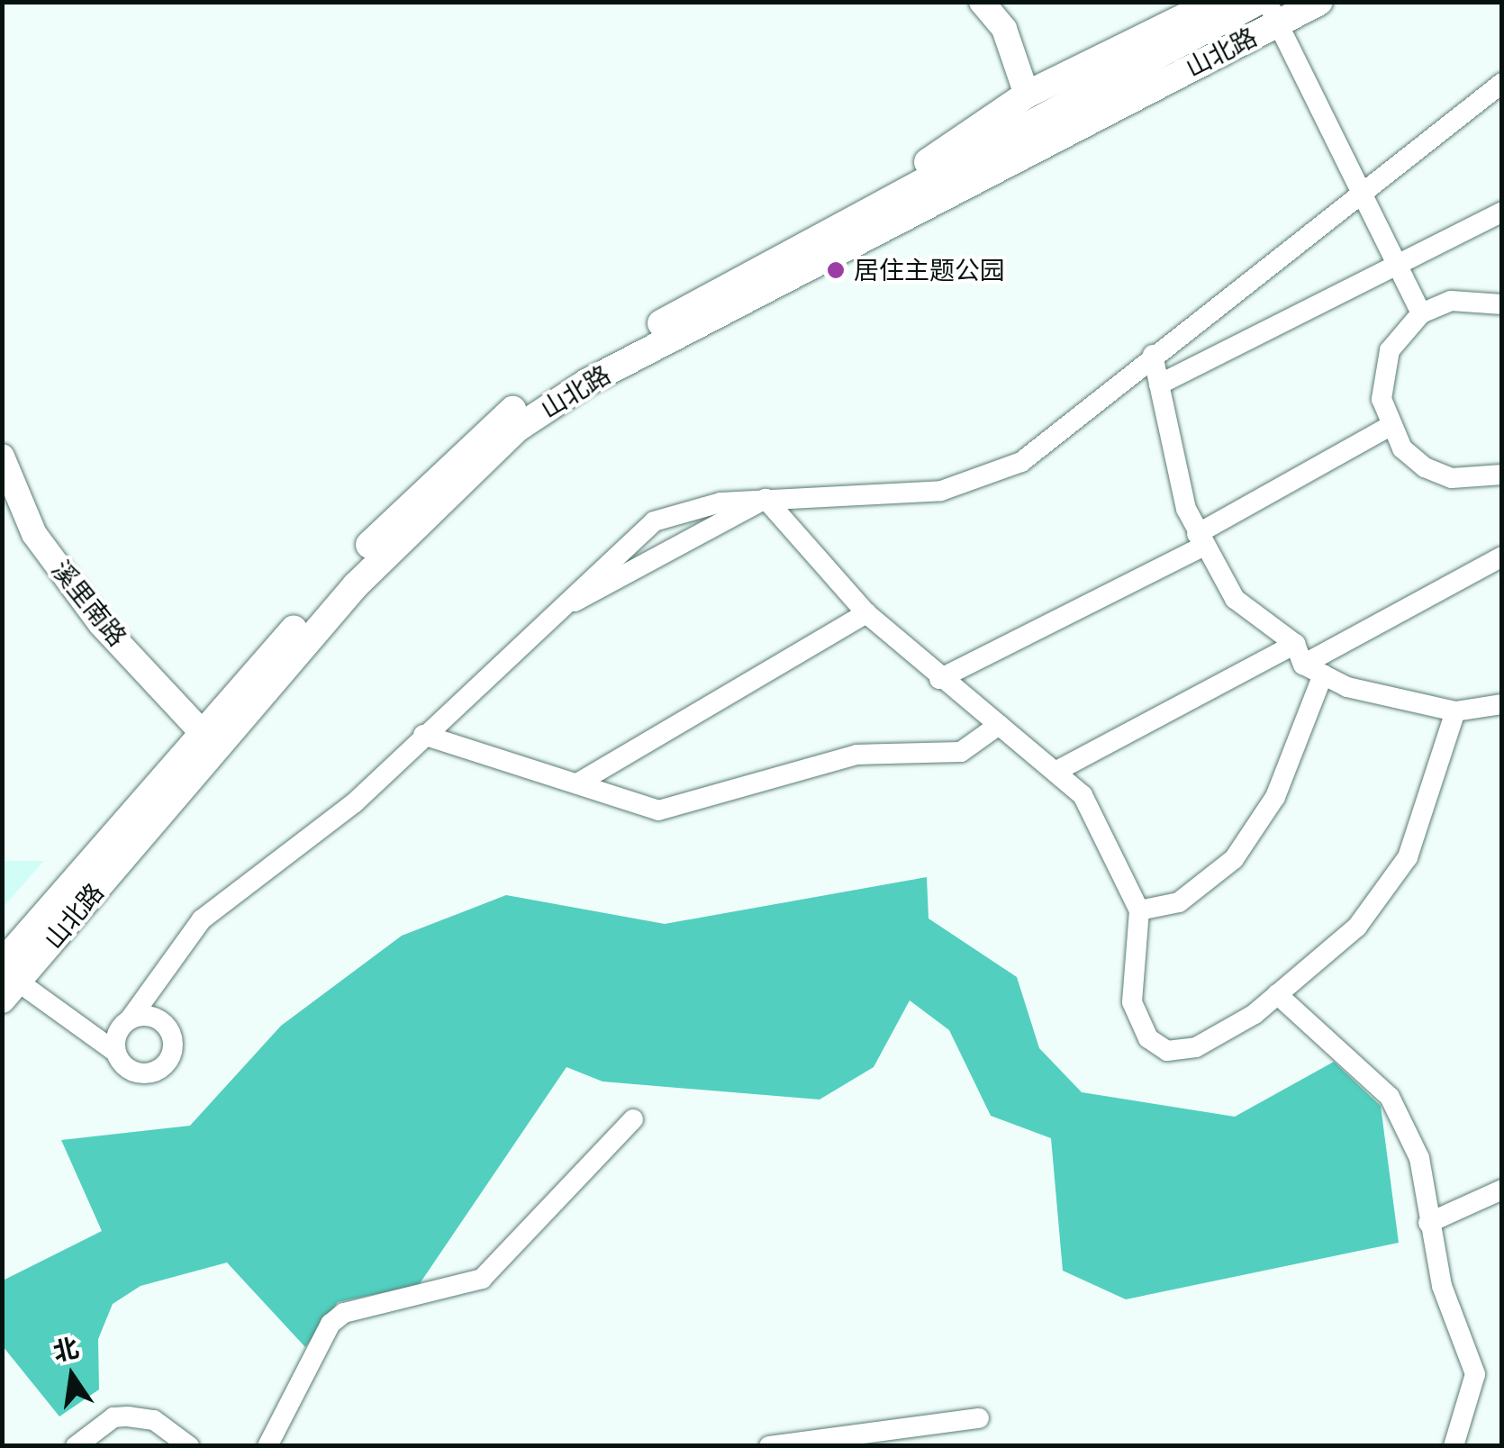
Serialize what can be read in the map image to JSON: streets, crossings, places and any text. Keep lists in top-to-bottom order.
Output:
{
  "streets": {
    "main road": ["山北路"],
    "street": ["溪里南路"]
  },
  "crossings": [
    ["山北路", "溪里南路"]
  ],
  "places": ["居住主题公园"],
  "north": "top"
}
